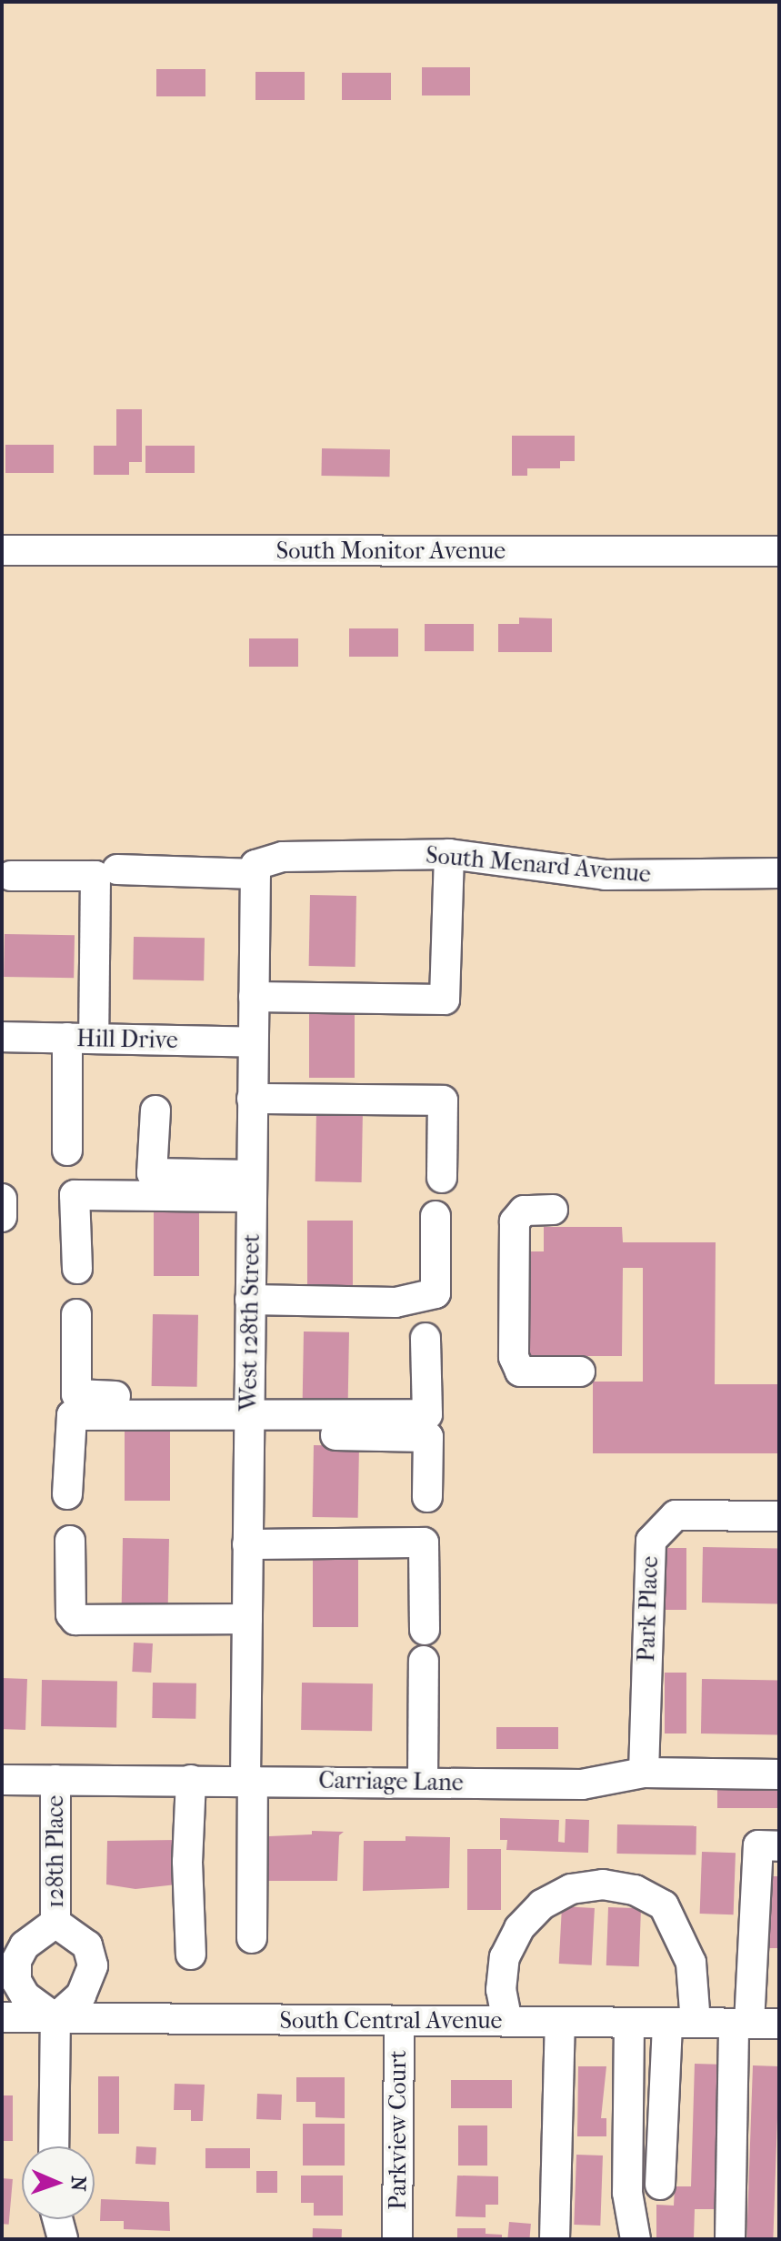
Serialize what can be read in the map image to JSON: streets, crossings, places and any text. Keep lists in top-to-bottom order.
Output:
{
  "streets": {
    "street": [
      "South Monitor Avenue",
      "South Menard Avenue",
      "Hill Drive",
      "West 128th Street",
      "Park Place",
      "Carriage Lane",
      "128th Place",
      "South Central Avenue",
      "Parkview Court"
    ]
  },
  "crossings": [
    ["South Menard Avenue", "West 128th Street"],
    ["Hill Drive", "West 128th Street"],
    ["West 128th Street", "Carriage Lane"],
    ["Park Place", "Carriage Lane"],
    ["Carriage Lane", "128th Place"],
    ["128th Place", "South Central Avenue"],
    ["South Central Avenue", "Parkview Court"]
  ],
  "north": "right"
}
